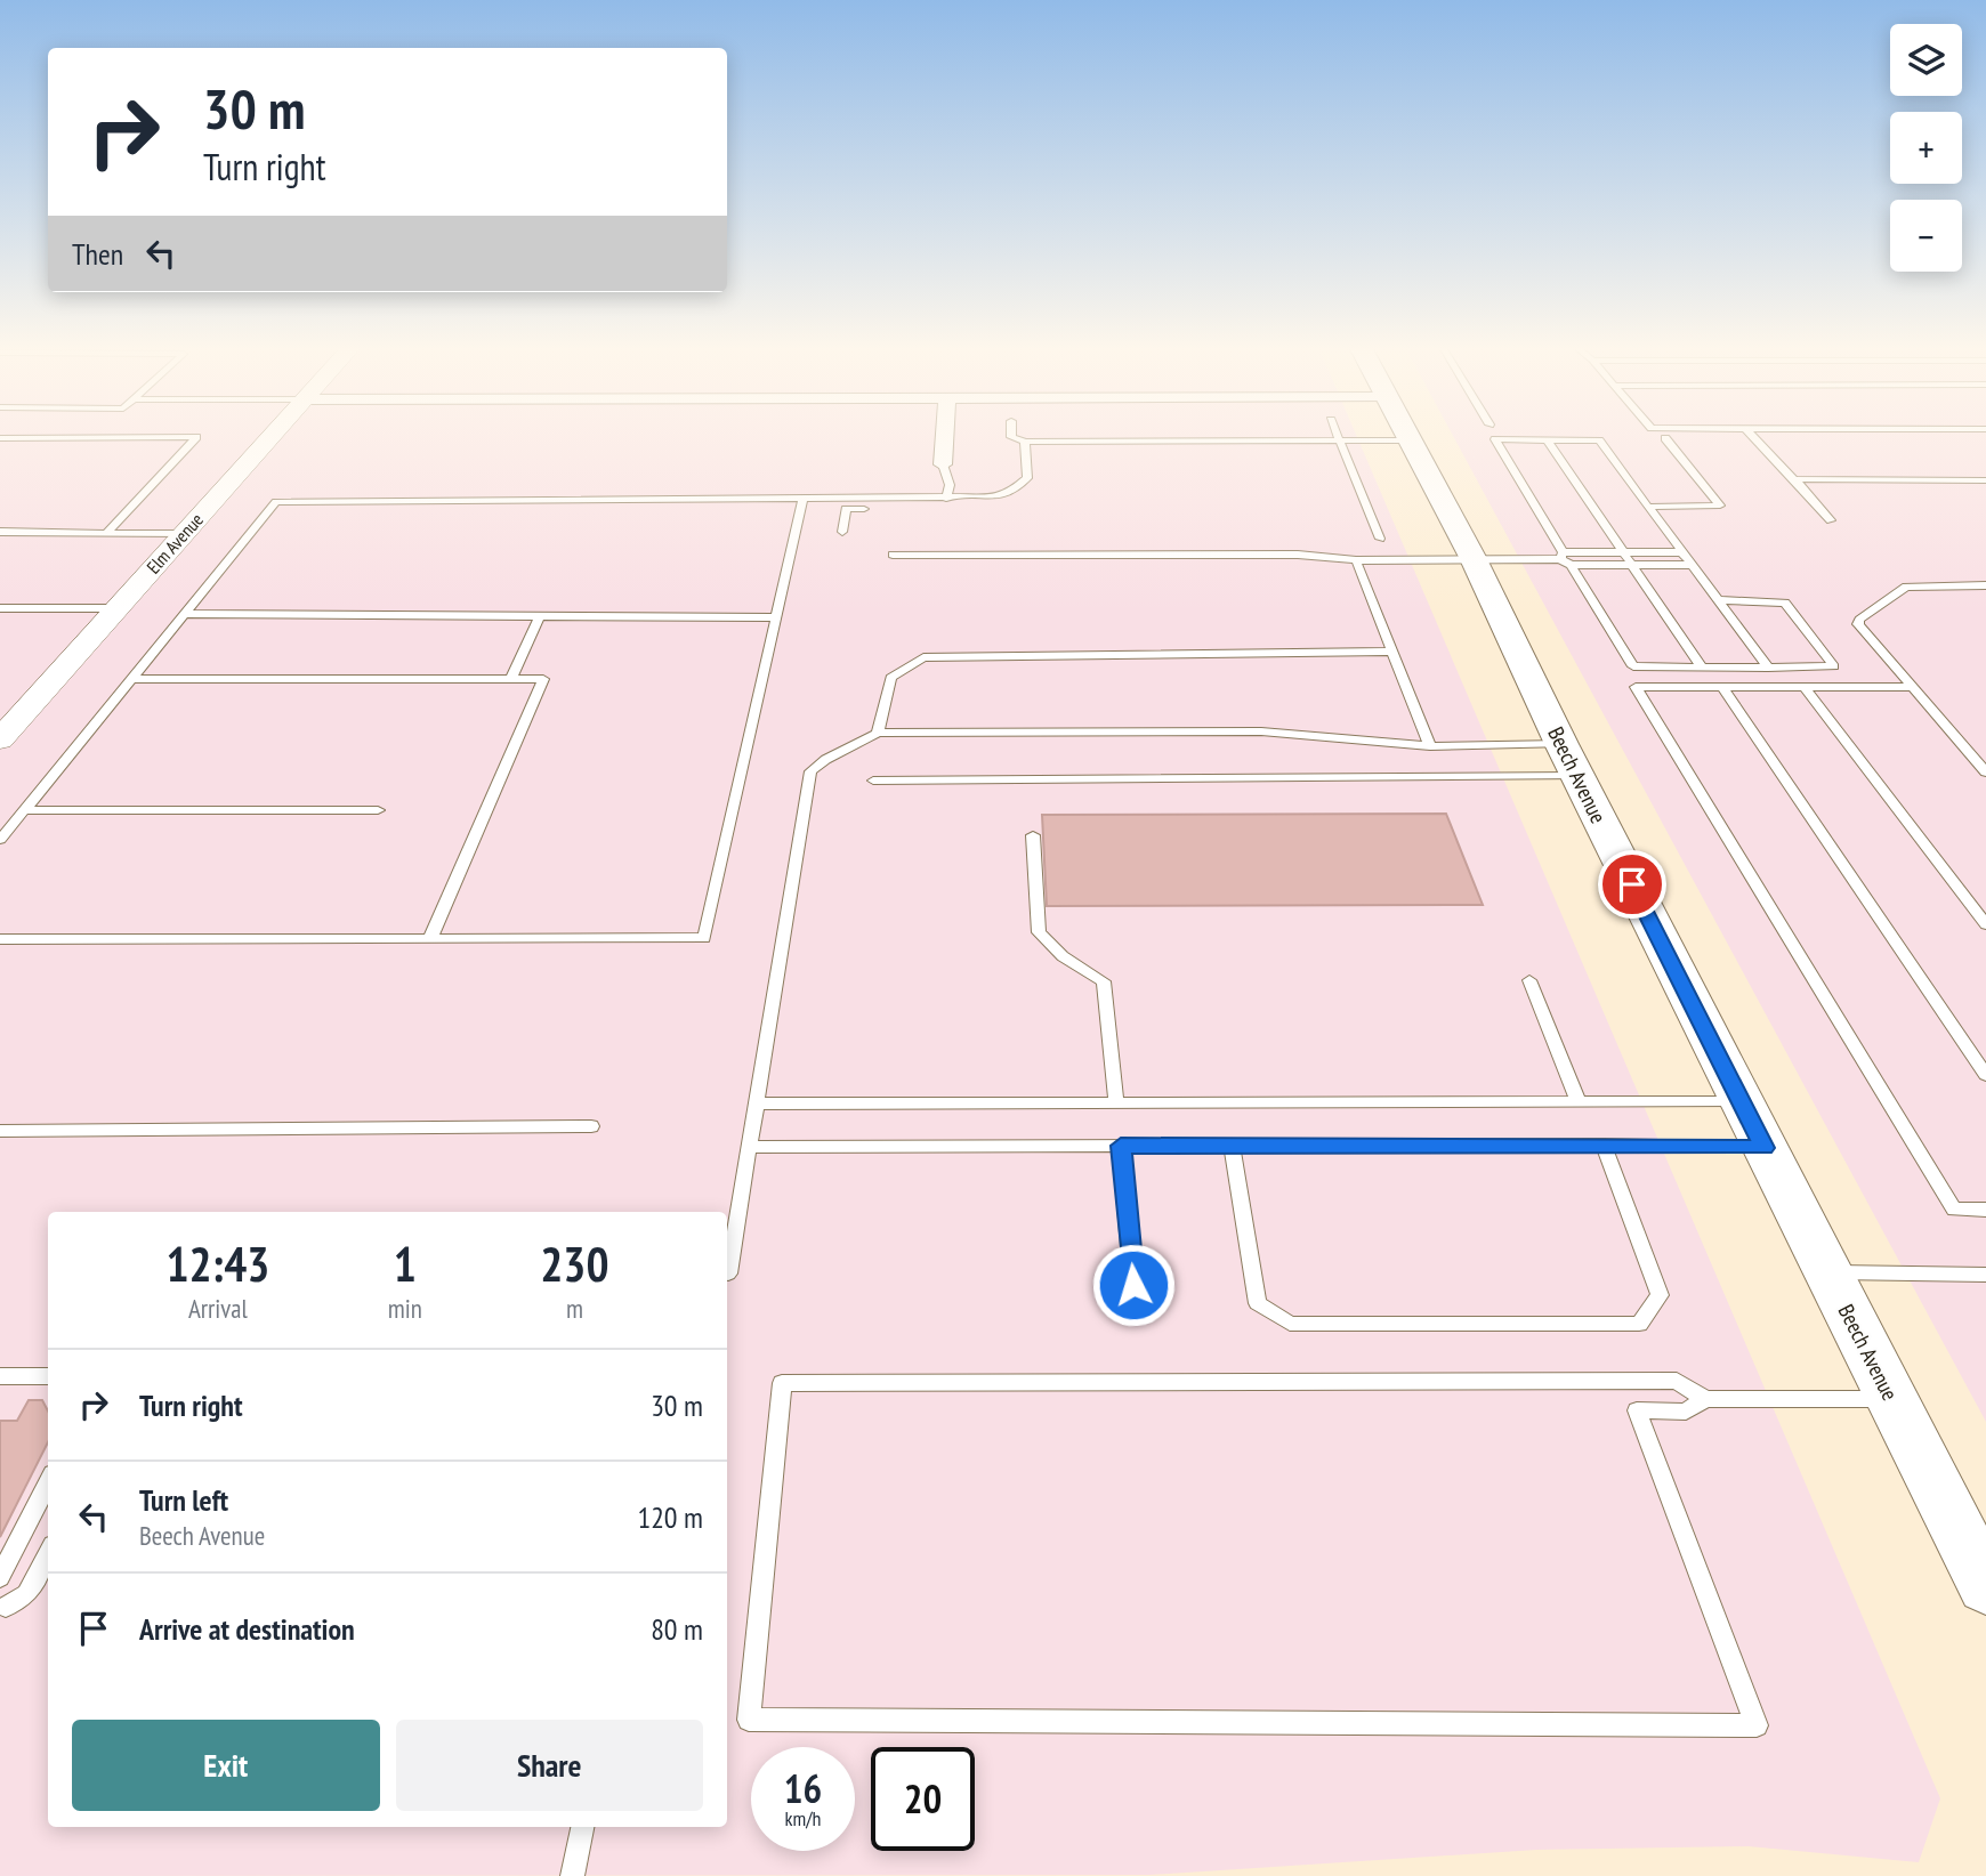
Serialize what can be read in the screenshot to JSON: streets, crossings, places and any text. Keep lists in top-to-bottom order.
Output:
{
  "streets": {
    "main road": ["Beech Avenue"],
    "street": ["Elm Avenue"]
  },
  "page": {
    "map_buttons": ["+", "−"],
    "turn": ["30 m", "Turn right"],
    "then": "Then",
    "eta": [
      "12:43",
      "Arrival",
      "1",
      "min",
      "230",
      "m"
    ],
    "list": [
      {
        "name": "Turn right",
        "value": "30 m"
      },
      {
        "name": "Turn left",
        "note": "Beech Avenue",
        "value": "120 m"
      },
      {
        "name": "Arrive at destination",
        "value": "80 m"
      }
    ],
    "buttons": ["Exit", "Share"],
    "speed": "16 km/h",
    "limit": "20"
  }
}
